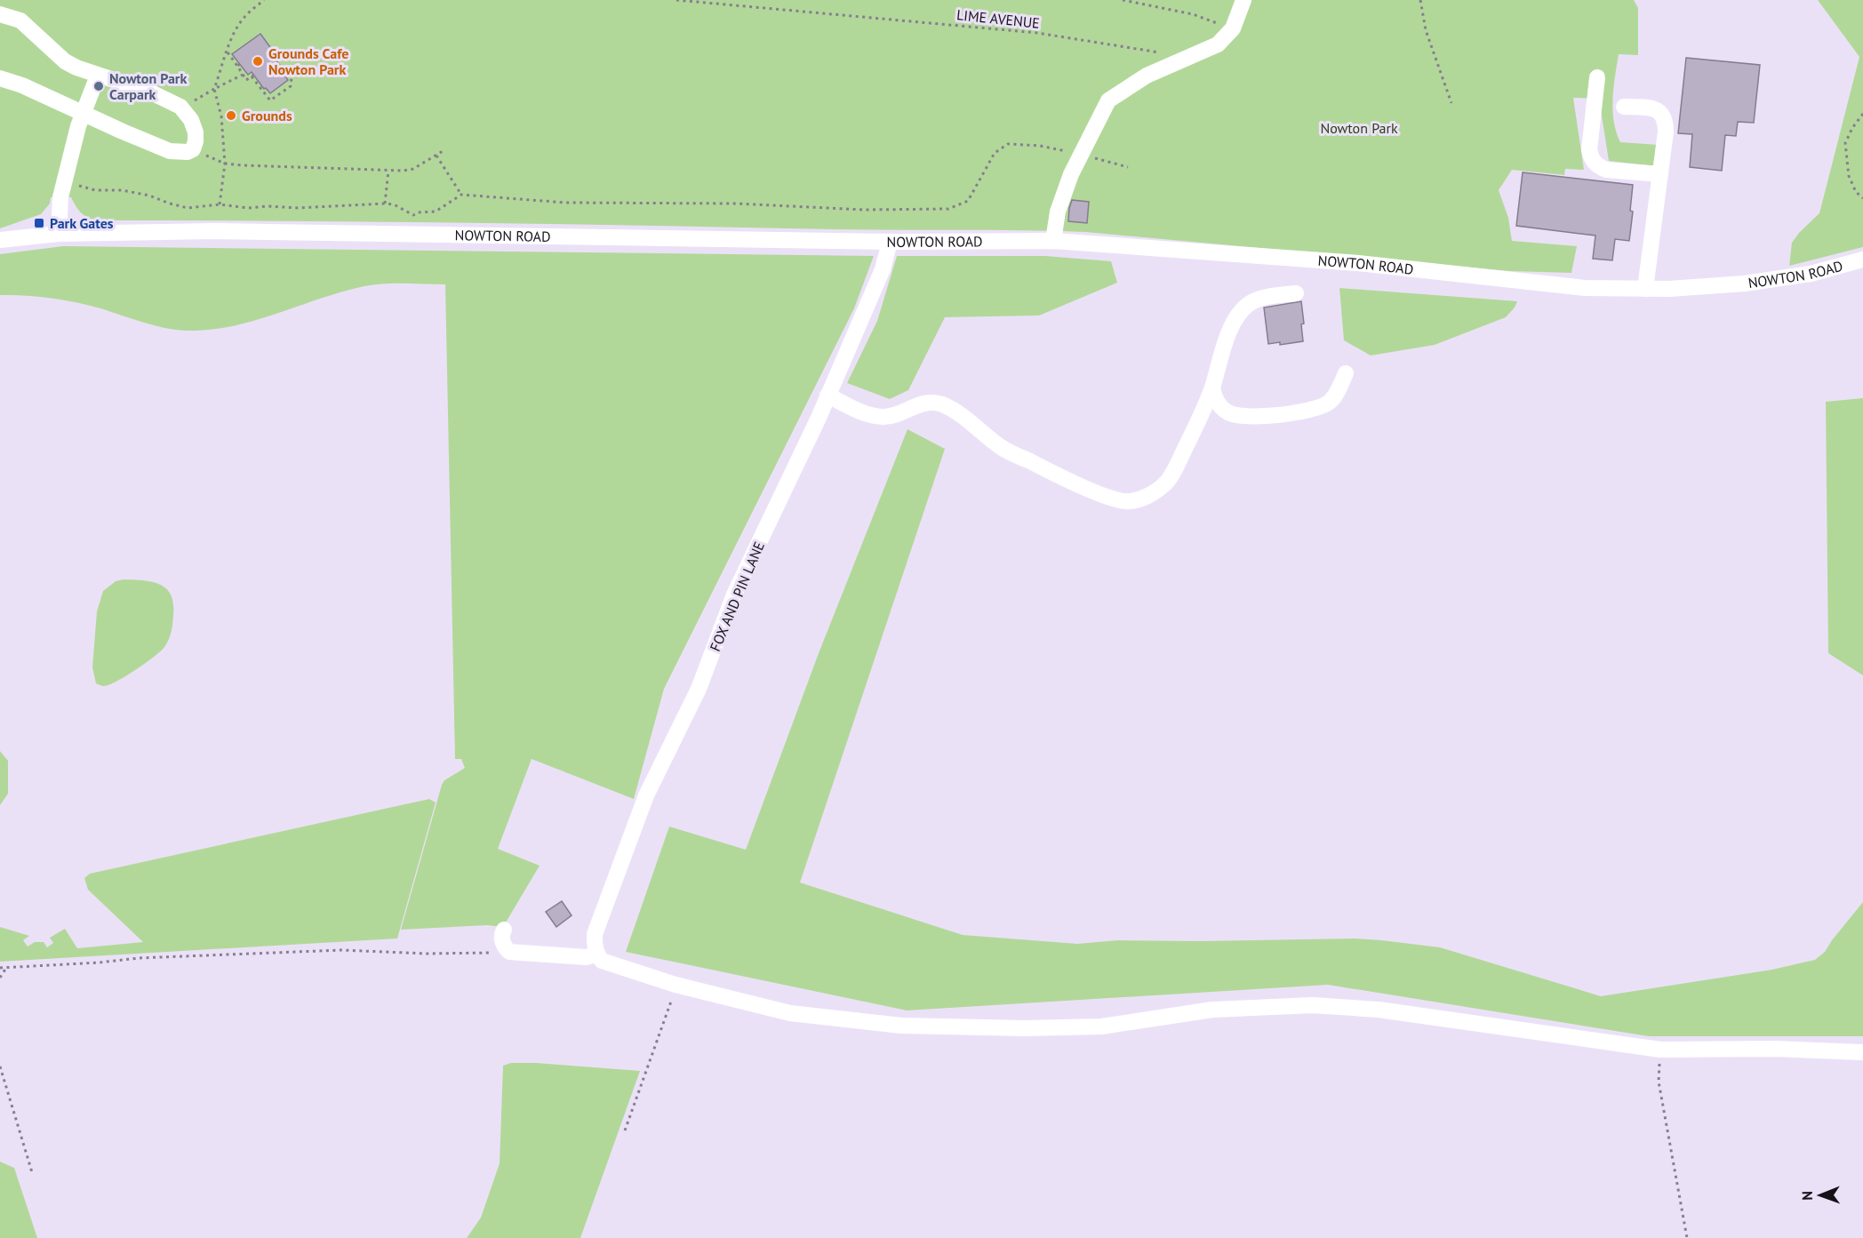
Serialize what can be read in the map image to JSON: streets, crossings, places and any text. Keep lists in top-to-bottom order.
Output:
{
  "streets": {
    "street": ["NOWTON ROAD", "FOX AND PIN LANE"],
    "path": ["LIME AVENUE"]
  },
  "crossings": [
    ["NOWTON ROAD", "FOX AND PIN LANE"]
  ],
  "parks": ["Nowton Park"],
  "places": {
    "other": ["Grounds Cafe Nowton Park", "Nowton Park Carpark", "Grounds"],
    "transit": ["Park Gates"]
  },
  "north": "left"
}
